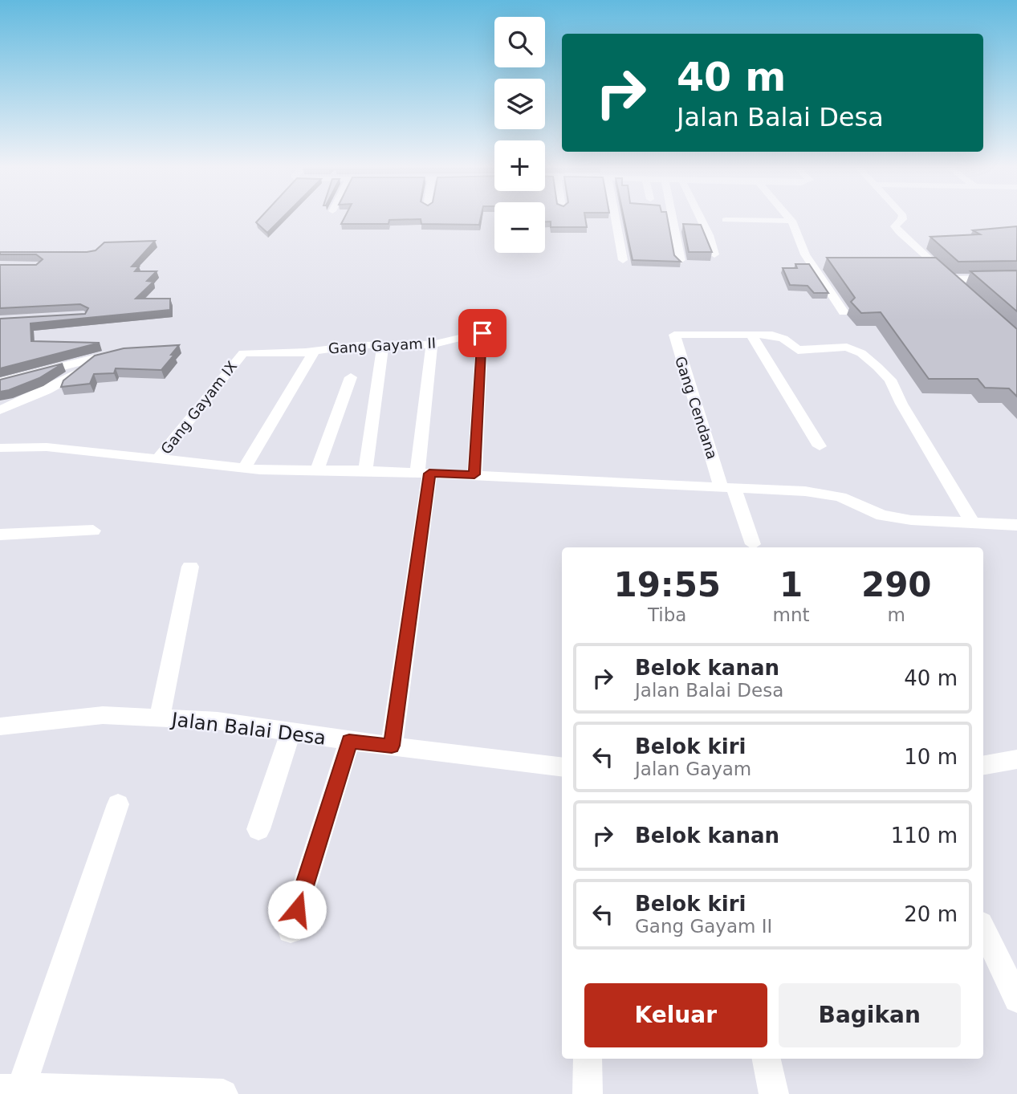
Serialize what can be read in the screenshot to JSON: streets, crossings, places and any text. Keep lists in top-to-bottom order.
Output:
{
  "streets": {
    "street": [
      "Gang Gayam II",
      "Gang Gayam IX",
      "Gang Cendana",
      "Jalan Balai Desa"
    ]
  },
  "crossings": [
    ["Gang Gayam II", "Gang Gayam IX"]
  ],
  "page": {
    "map_buttons": ["+", "−"],
    "turn": ["40 m", "Jalan Balai Desa"],
    "eta": [
      "19:55",
      "Tiba",
      "1",
      "mnt",
      "290",
      "m"
    ],
    "list": [
      {
        "name": "Belok kanan",
        "note": "Jalan Balai Desa",
        "value": "40 m"
      },
      {
        "name": "Belok kiri",
        "note": "Jalan Gayam",
        "value": "10 m"
      },
      {
        "name": "Belok kanan",
        "value": "110 m"
      },
      {
        "name": "Belok kiri",
        "note": "Gang Gayam II",
        "value": "20 m"
      }
    ],
    "buttons": ["Keluar", "Bagikan"]
  }
}
